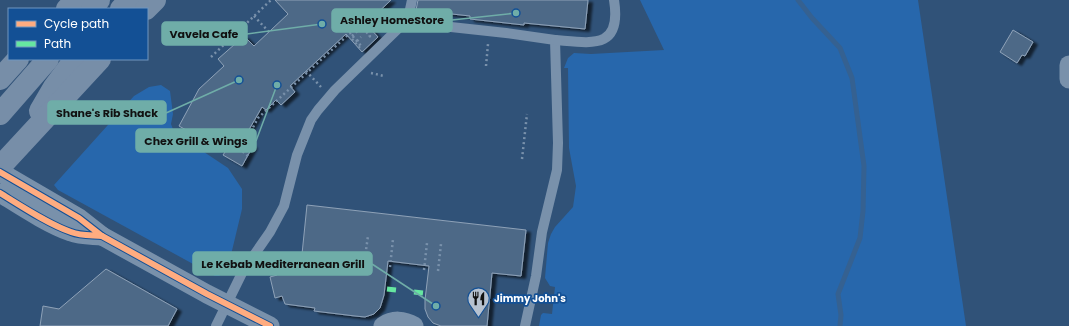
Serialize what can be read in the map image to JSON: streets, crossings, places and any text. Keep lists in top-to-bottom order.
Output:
{
  "places": {
    "other": [
      "Ashley HomeStore",
      "Vavela Cafe",
      "Shane's Rib Shack",
      "Chex Grill & Wings",
      "Le Kebab Mediterranean Grill"
    ],
    "restaurant": ["Jimmy John's"]
  },
  "legend": ["Cycle path", "Path"]
}
